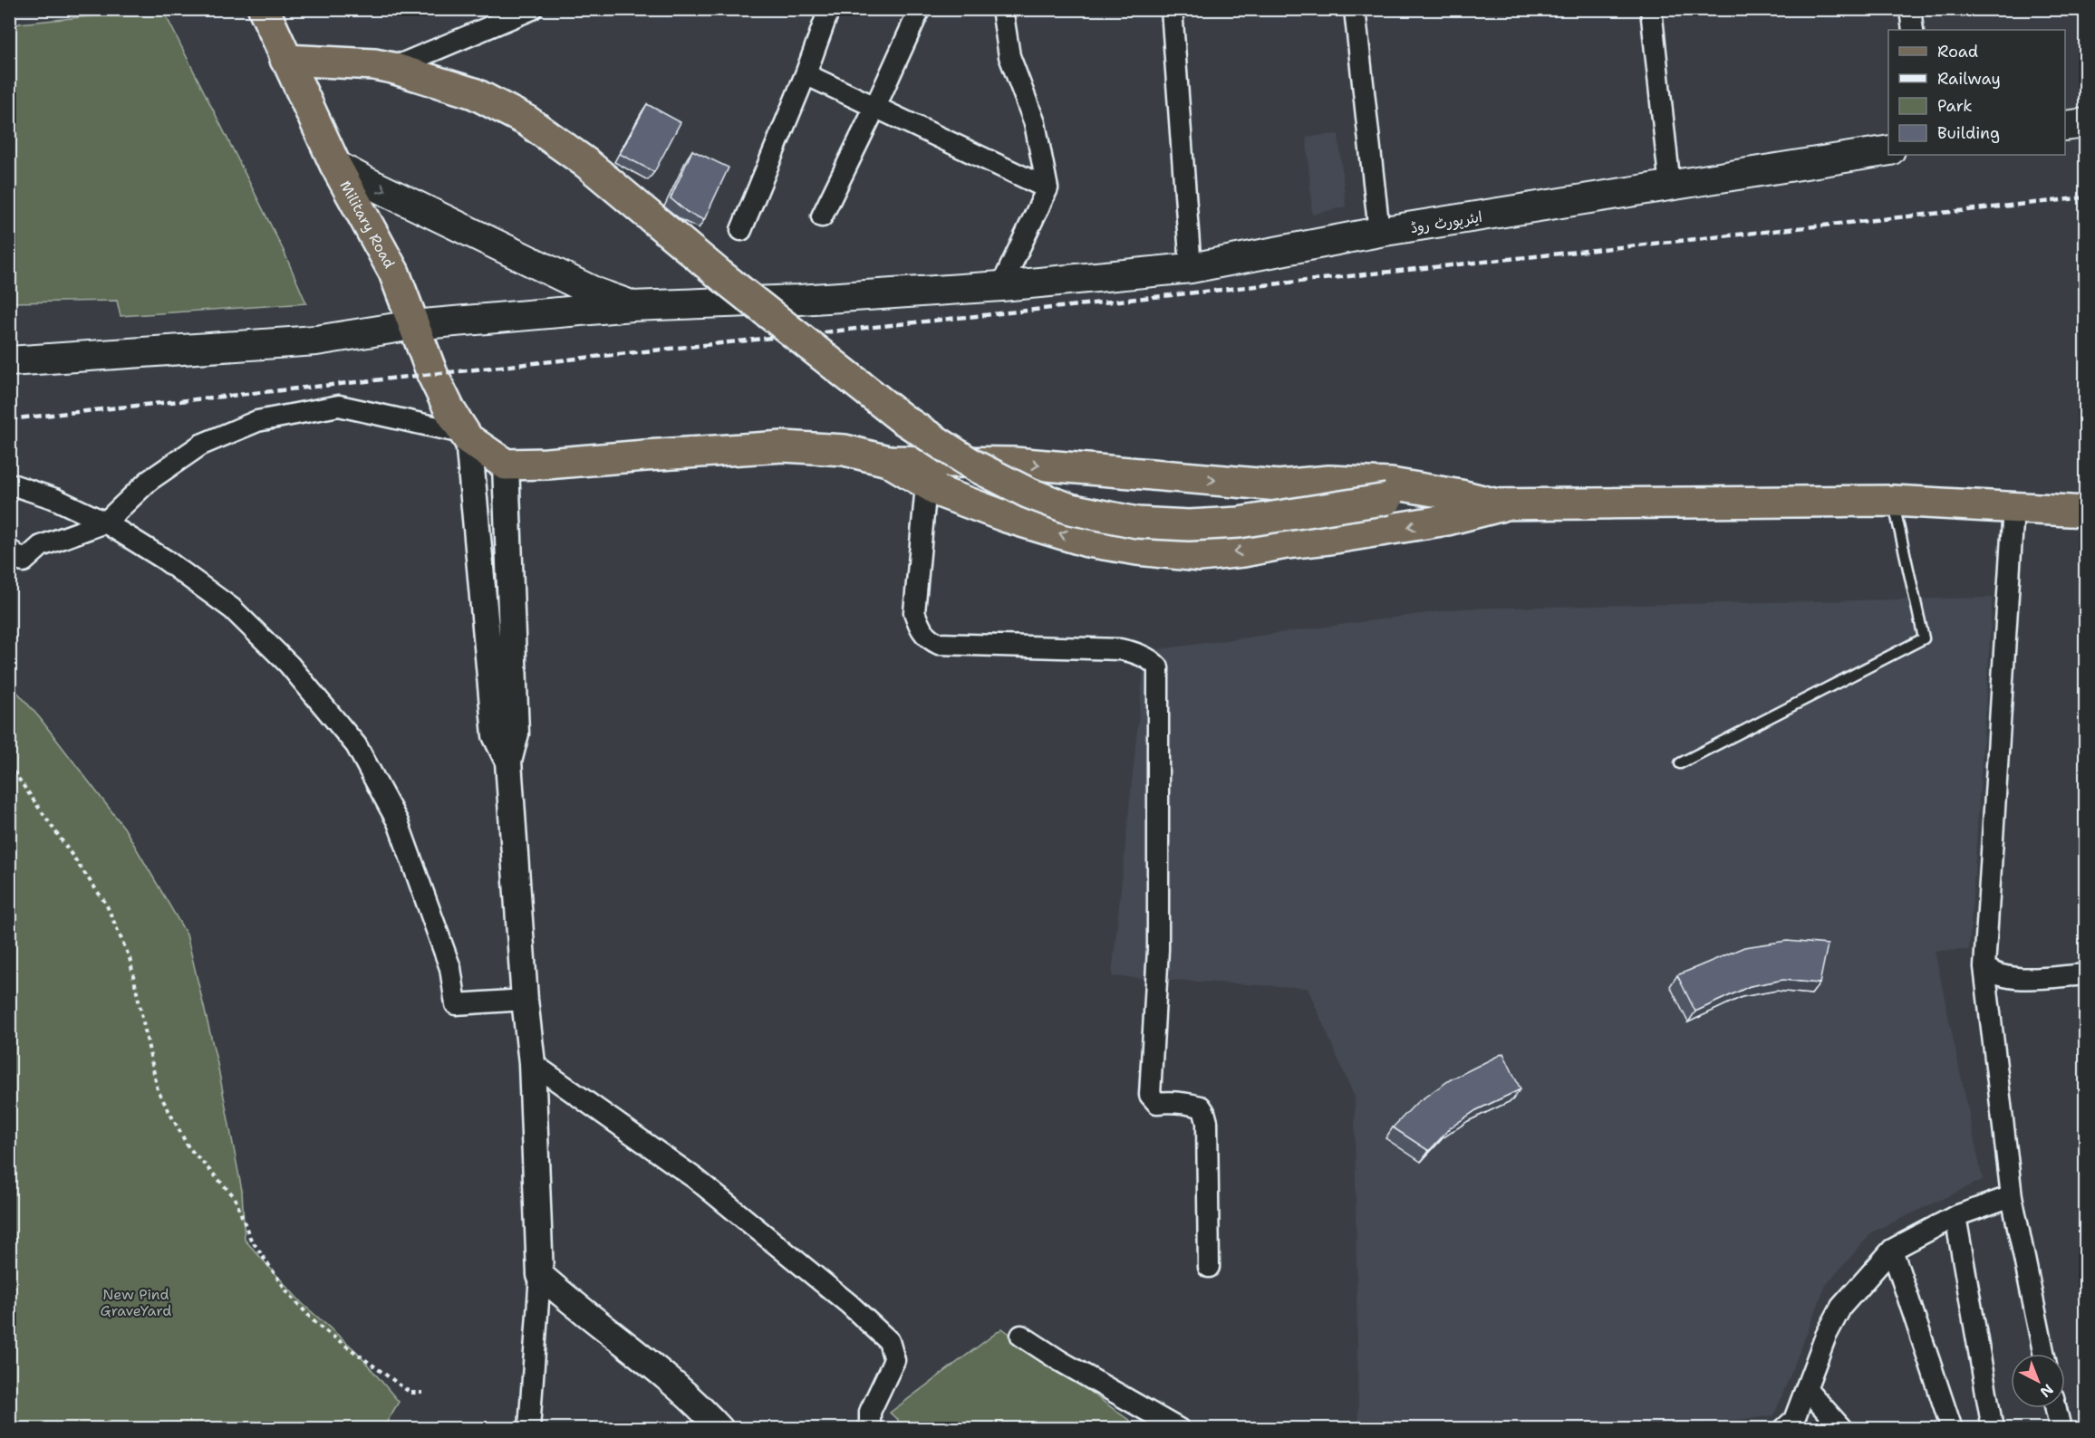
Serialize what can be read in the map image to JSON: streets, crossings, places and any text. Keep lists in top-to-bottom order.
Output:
{
  "streets": {
    "main road": ["ایئرپورٹ روڈ", "Military Road"]
  },
  "crossings": [
    ["ایئرپورٹ روڈ", "Military Road"]
  ],
  "parks": ["New Pind GraveYard"],
  "legend": [
    "Road",
    "Railway",
    "Park",
    "Building"
  ],
  "north": "bottom right"
}
